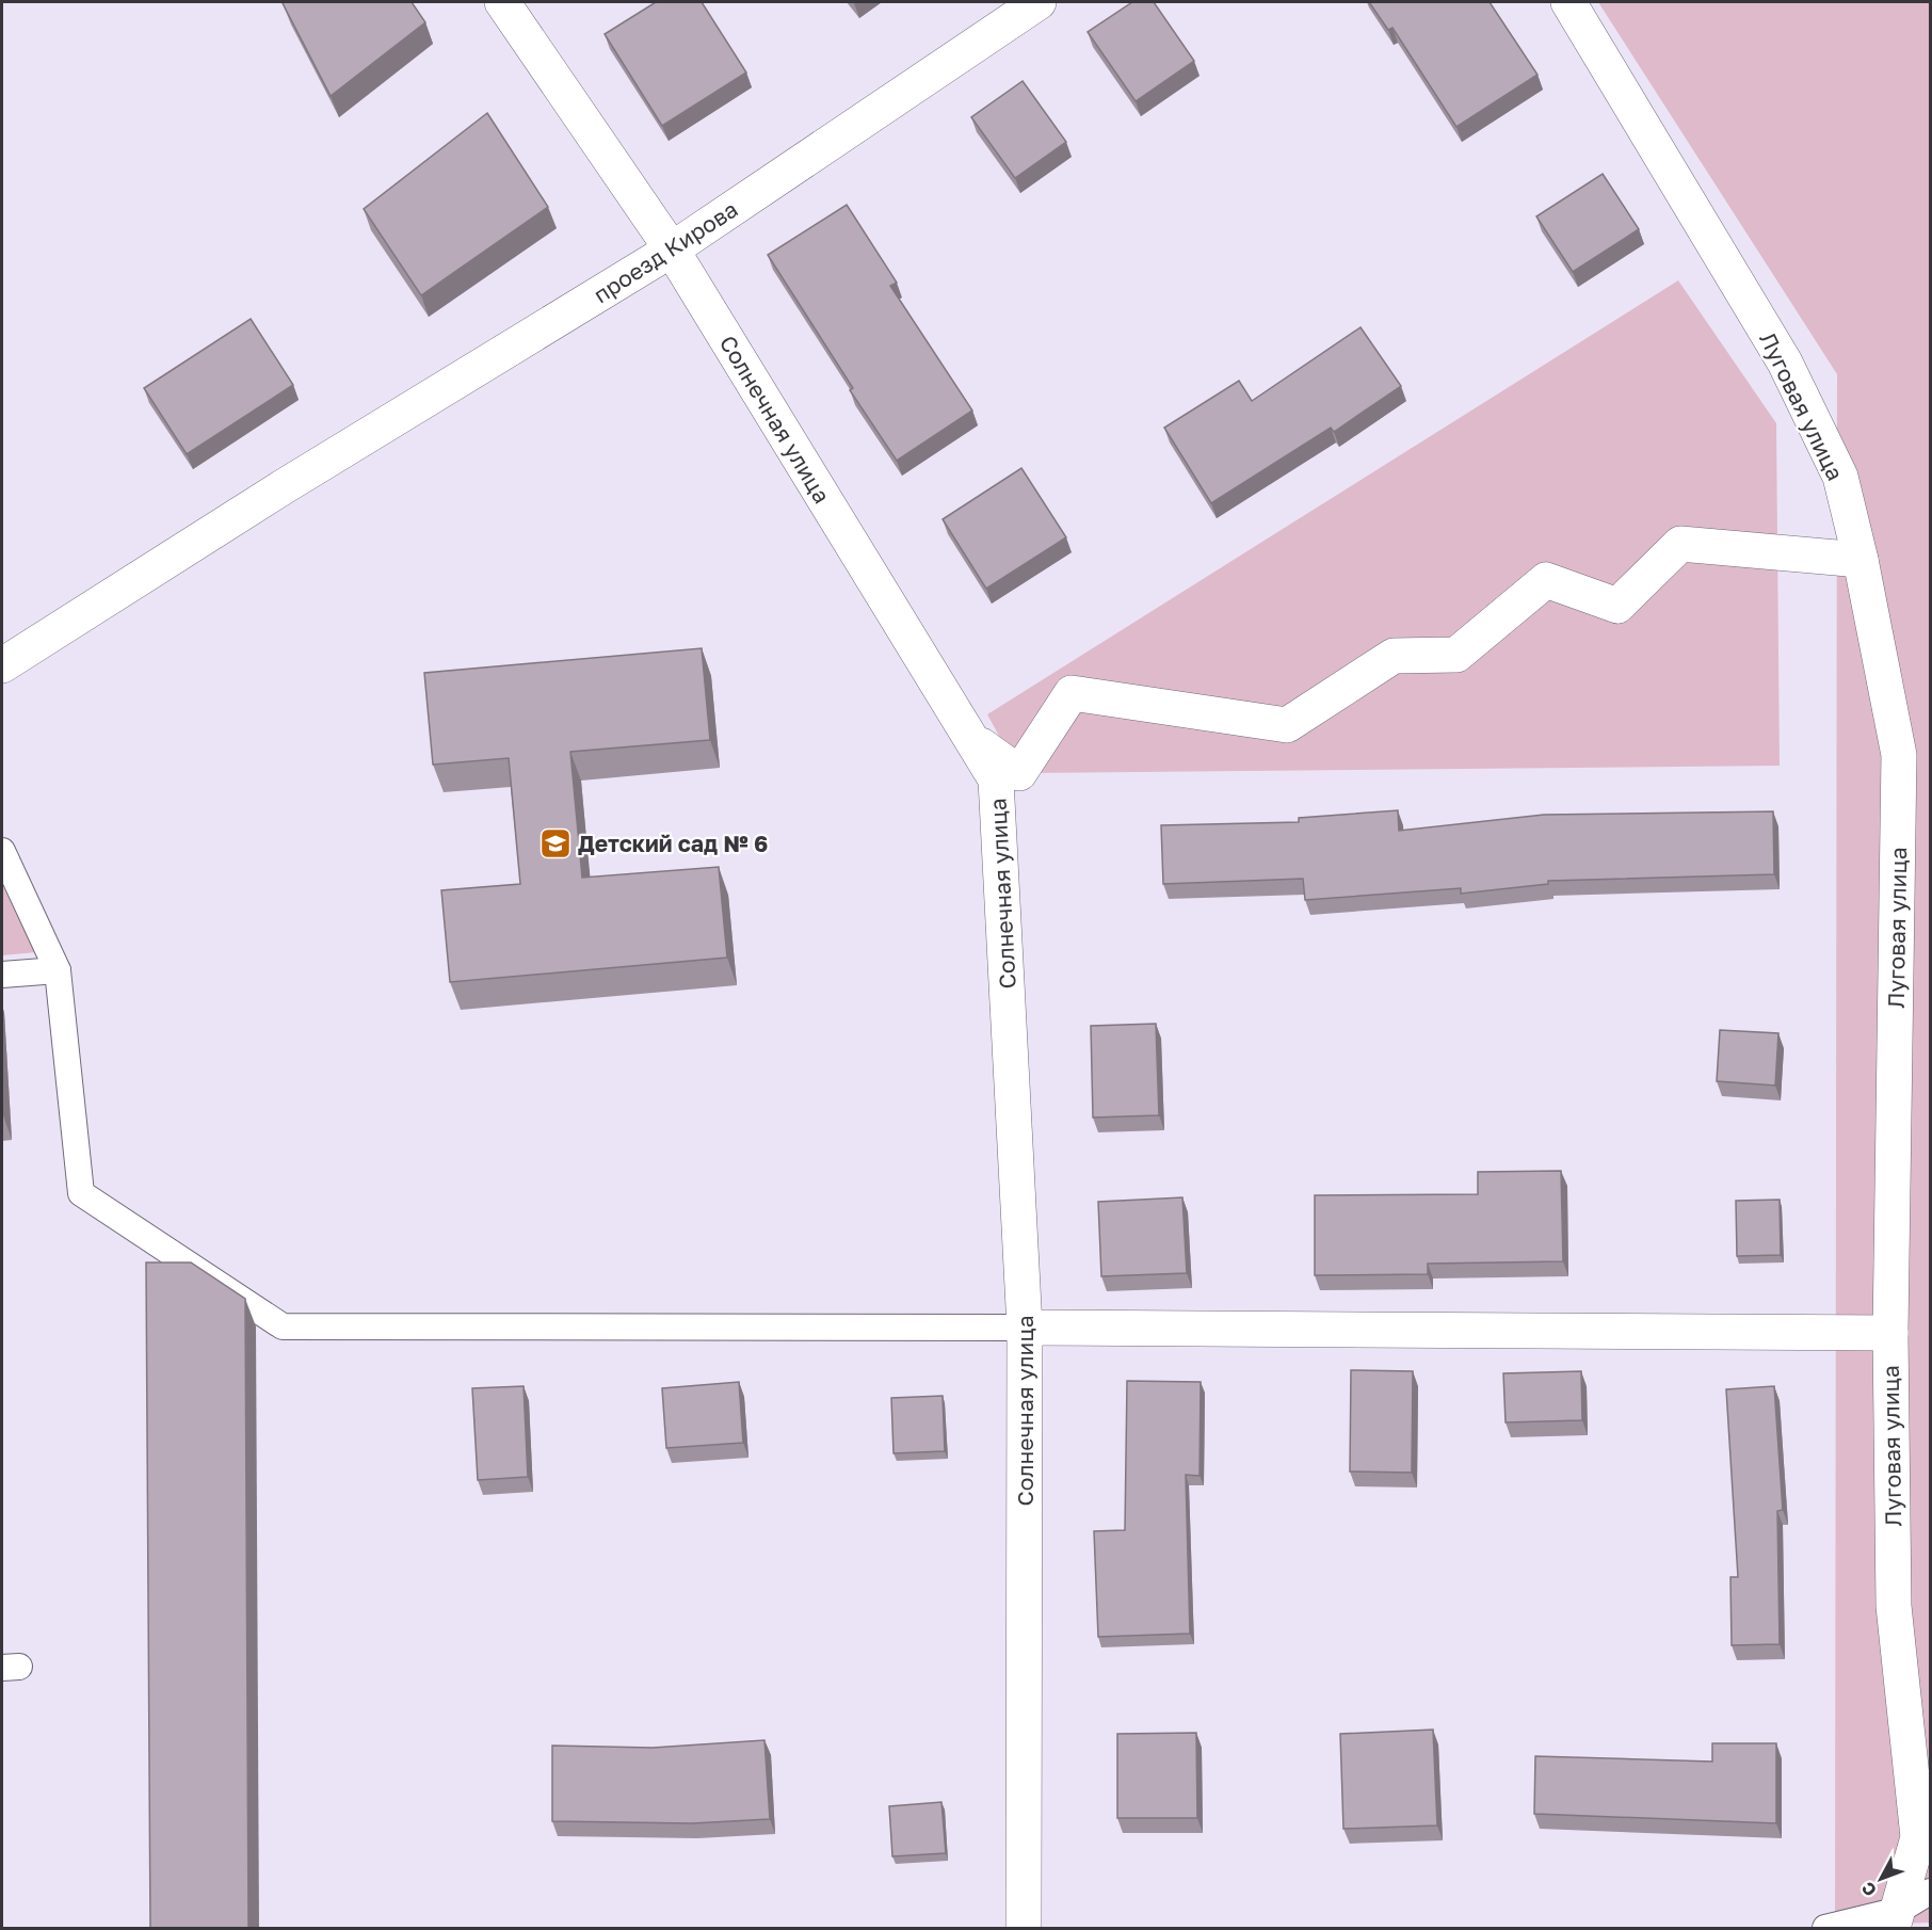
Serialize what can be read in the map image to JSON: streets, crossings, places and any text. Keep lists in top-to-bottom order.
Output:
{
  "streets": {
    "street": ["проезд Кирова", "Луговая улица", "Солнечная улица"]
  },
  "crossings": [
    ["проезд Кирова", "Солнечная улица"]
  ],
  "places": {
    "school or university": ["Детский сад № 6"]
  },
  "north": "bottom left"
}
